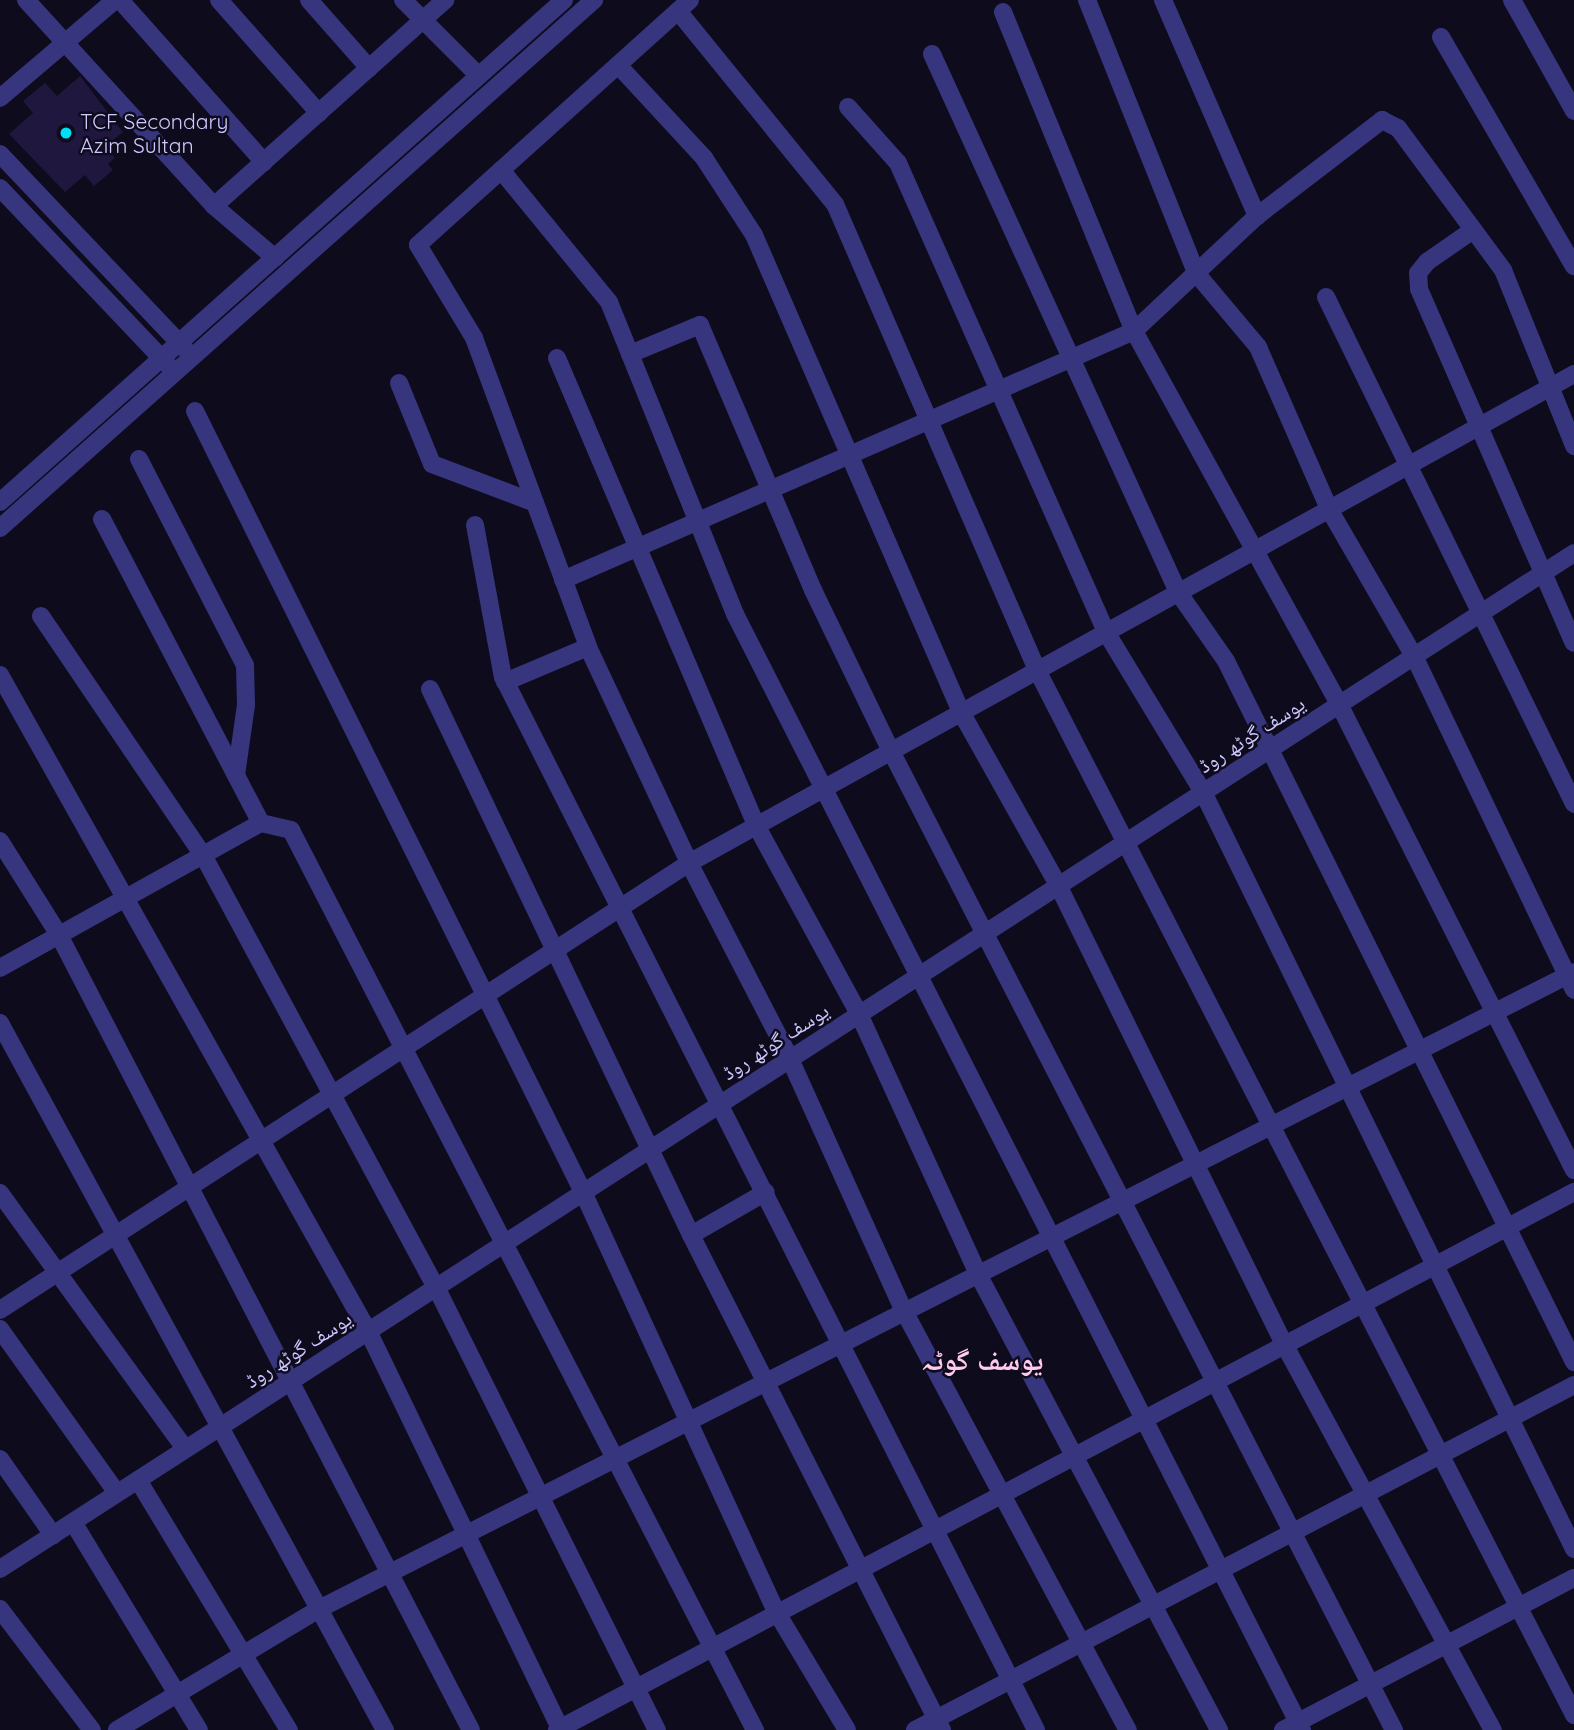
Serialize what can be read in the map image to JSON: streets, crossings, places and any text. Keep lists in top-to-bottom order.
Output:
{
  "streets": {
    "street": ["یوسف گوٹھ روڈ"]
  },
  "districts": ["یوسف گوٹہ"],
  "places": ["TCF Secondary Azim Sultan"]
}
